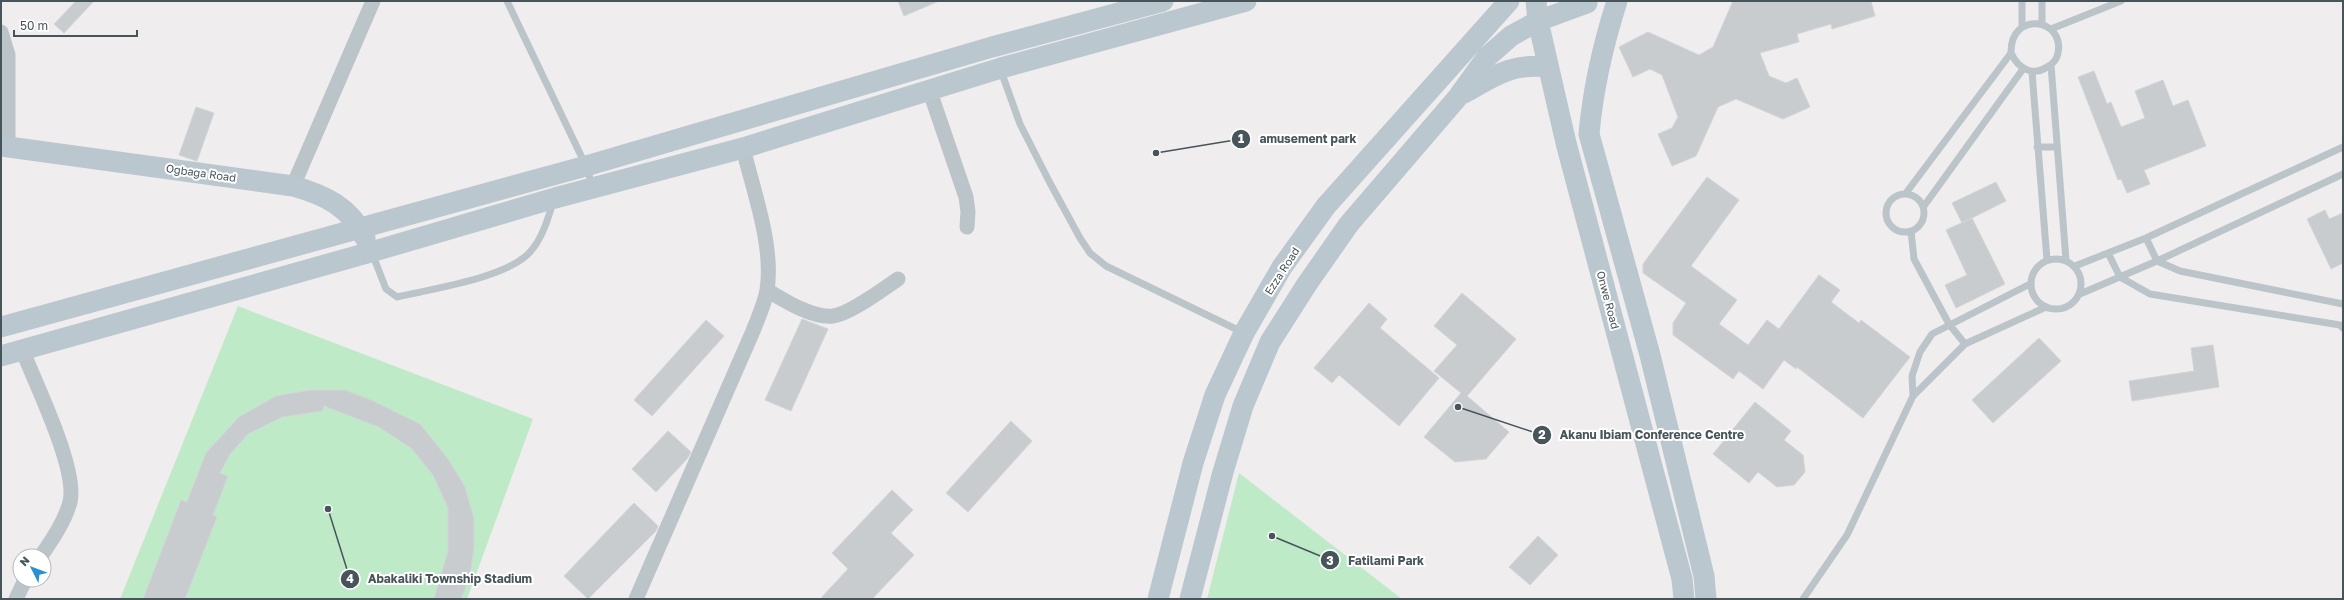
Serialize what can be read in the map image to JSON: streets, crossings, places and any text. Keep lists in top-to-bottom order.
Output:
{
  "streets": {
    "main road": ["Ogbaga Road", "Ezza Road", "Onwe Road"]
  },
  "places": [
    "amusement park",
    "Akanu Ibiam Conference Centre",
    "Abakaliki Township Stadium",
    "Fatilami Park"
  ],
  "scale_bar": "50 m",
  "north": "top left"
}
